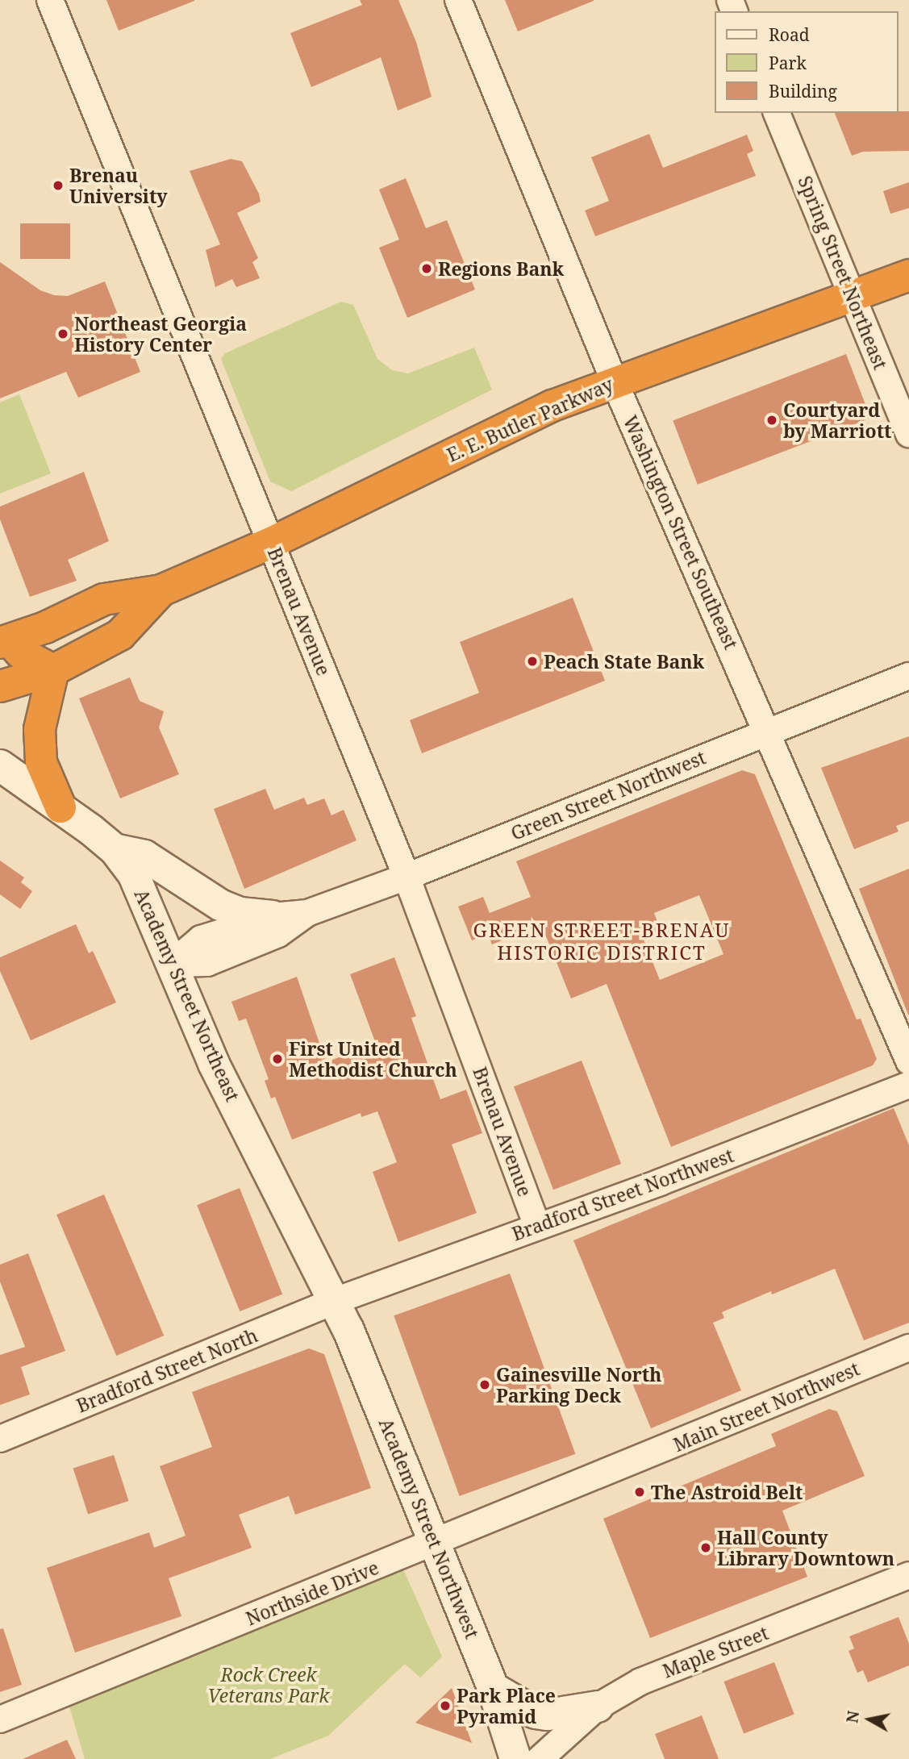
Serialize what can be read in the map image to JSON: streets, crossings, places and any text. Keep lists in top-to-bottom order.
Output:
{
  "streets": {
    "highway": ["E. E. Butler Parkway"],
    "street": [
      "Spring Street Northeast",
      "Washington Street Southeast",
      "Brenau Avenue",
      "Green Street Northwest",
      "Academy Street Northeast",
      "Bradford Street Northwest",
      "Bradford Street North",
      "Main Street Northwest",
      "Academy Street Northwest",
      "Northside Drive",
      "Maple Street"
    ]
  },
  "crossings": [
    ["Spring Street Northeast", "E. E. Butler Parkway"],
    ["E. E. Butler Parkway", "Washington Street Southeast"],
    ["E. E. Butler Parkway", "Brenau Avenue"],
    ["Washington Street Southeast", "Green Street Northwest"],
    ["Brenau Avenue", "Green Street Northwest"],
    ["Brenau Avenue", "Bradford Street Northwest"],
    ["Green Street Northwest", "Academy Street Northeast"],
    ["Academy Street Northeast", "Bradford Street Northwest"],
    ["Academy Street Northeast", "Bradford Street North"],
    ["Academy Street Northeast", "Academy Street Northwest"],
    ["Bradford Street Northwest", "Bradford Street North"],
    ["Bradford Street Northwest", "Academy Street Northwest"],
    ["Bradford Street North", "Academy Street Northwest"],
    ["Main Street Northwest", "Northside Drive"],
    ["Academy Street Northwest", "Northside Drive"]
  ],
  "districts": ["GREEN STREET-BRENAU HISTORIC DISTRICT"],
  "parks": ["Rock Creek Veterans Park"],
  "places": [
    "Brenau University",
    "Regions Bank",
    "Northeast Georgia History Center",
    "Courtyard by Marriott",
    "Peach State Bank",
    "First United Methodist Church",
    "Gainesville North Parking Deck",
    "The Astroid Belt",
    "Hall County Library Downtown",
    "Park Place Pyramid"
  ],
  "legend": ["Road", "Park", "Building"],
  "north": "left"
}
